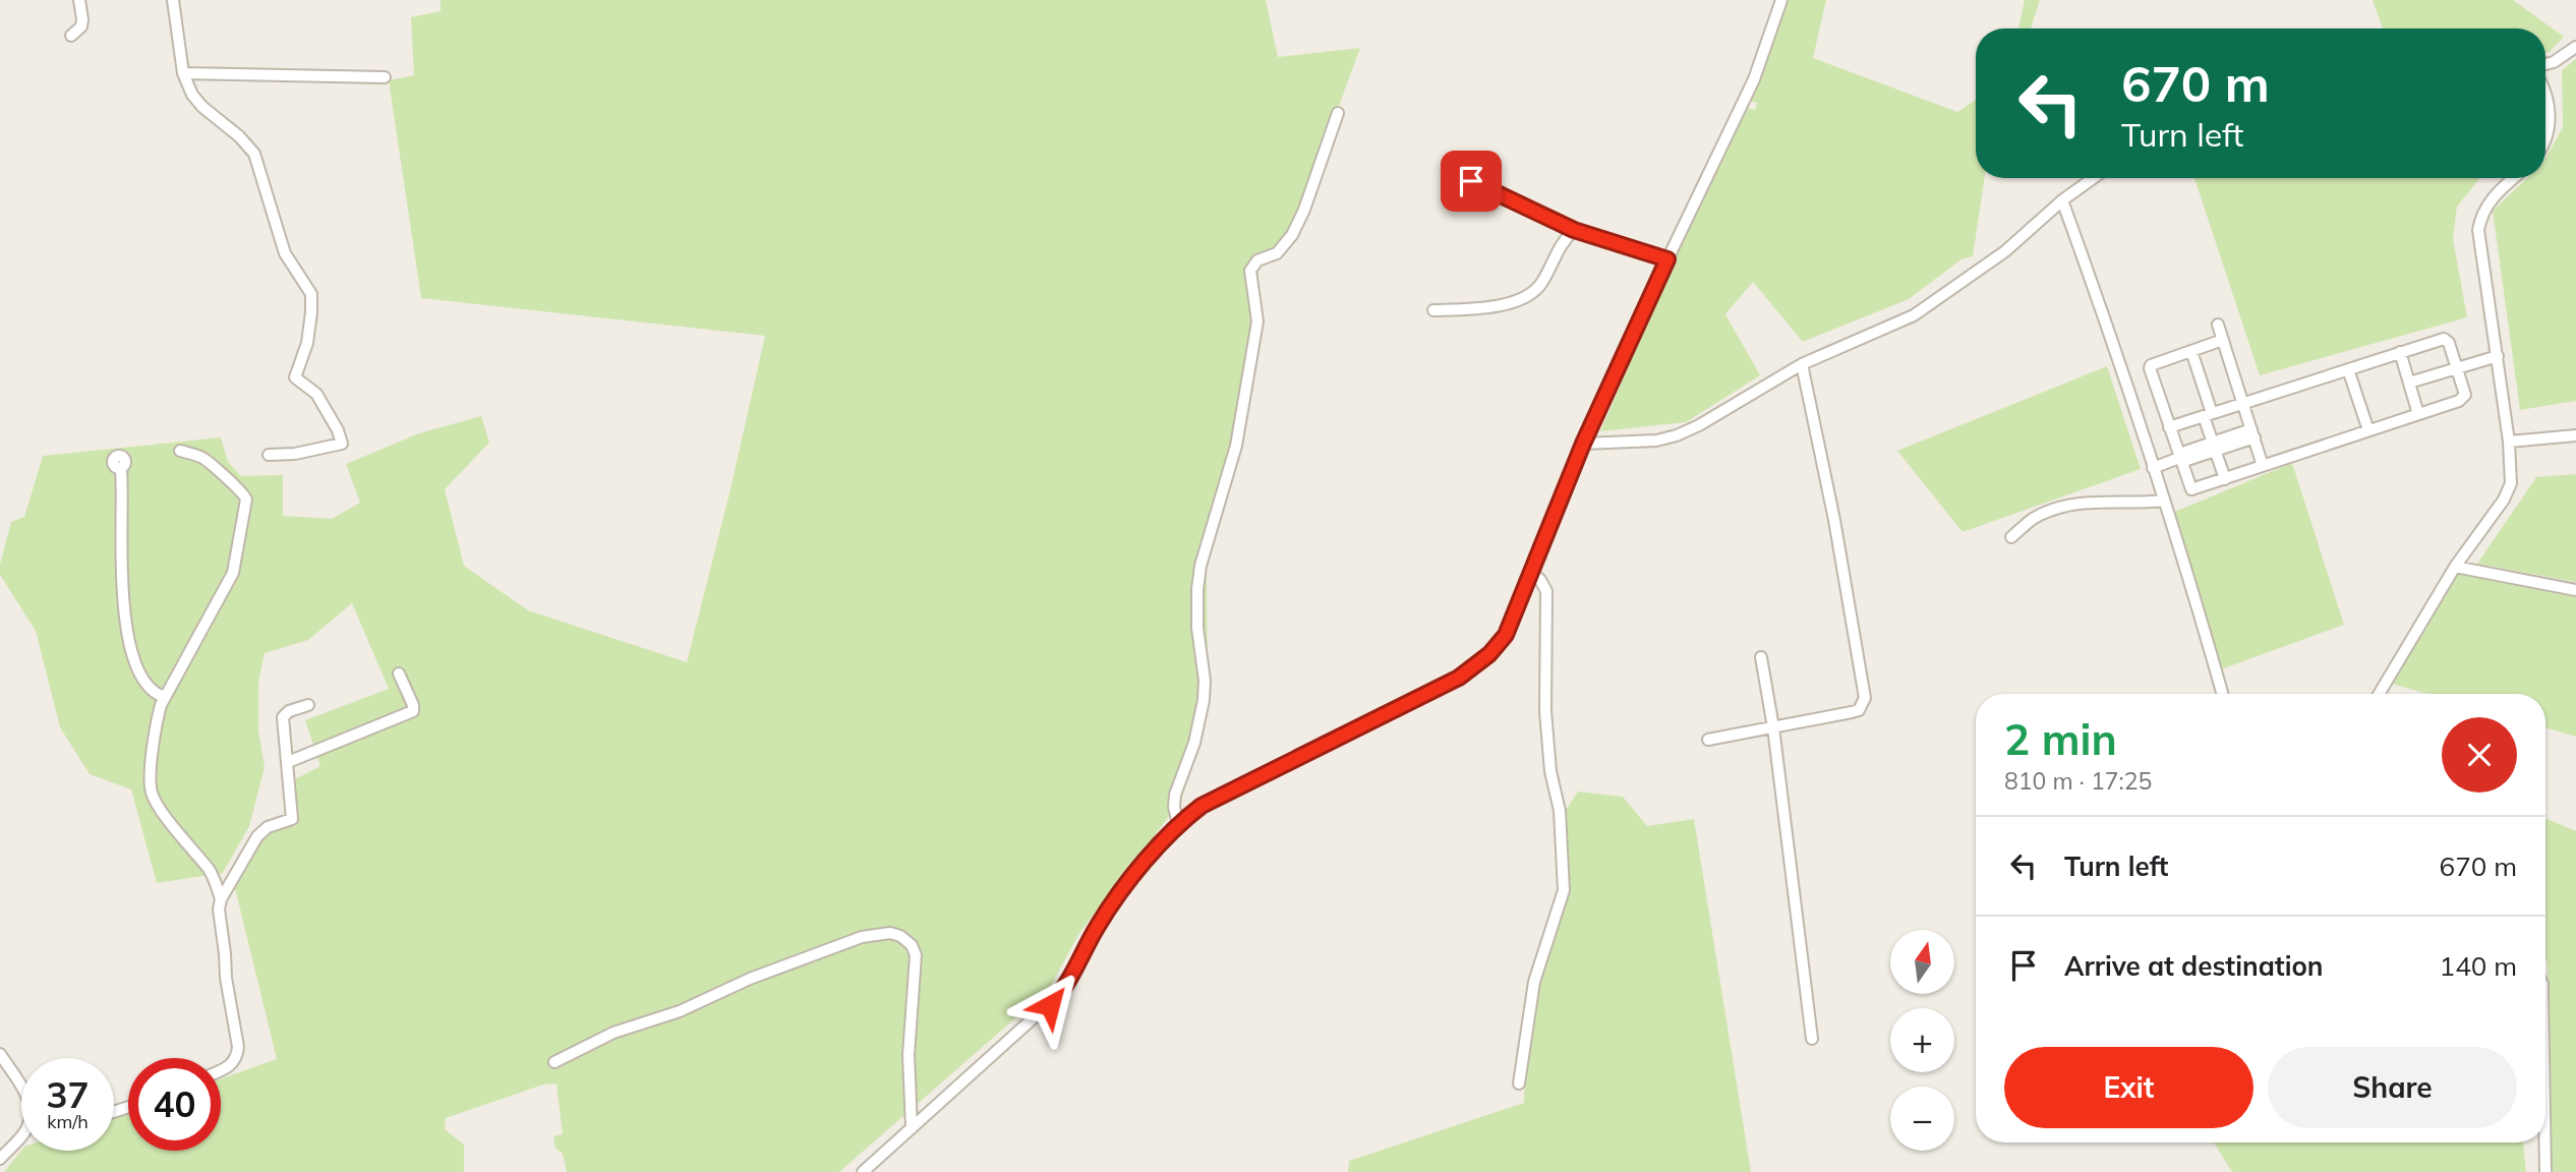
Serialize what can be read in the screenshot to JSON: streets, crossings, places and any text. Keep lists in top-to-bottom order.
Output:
{
  "north": "top",
  "page": {
    "turn": ["670 m", "Turn left"],
    "heading": ["2 min", "810 m · 17:25"],
    "list": [
      {
        "name": "Turn left",
        "value": "670 m"
      },
      {
        "name": "Arrive at destination",
        "value": "140 m"
      }
    ],
    "map_buttons": ["+", "−"],
    "buttons": ["Exit", "Share"],
    "speed": "37 km/h",
    "limit": "40"
  }
}
